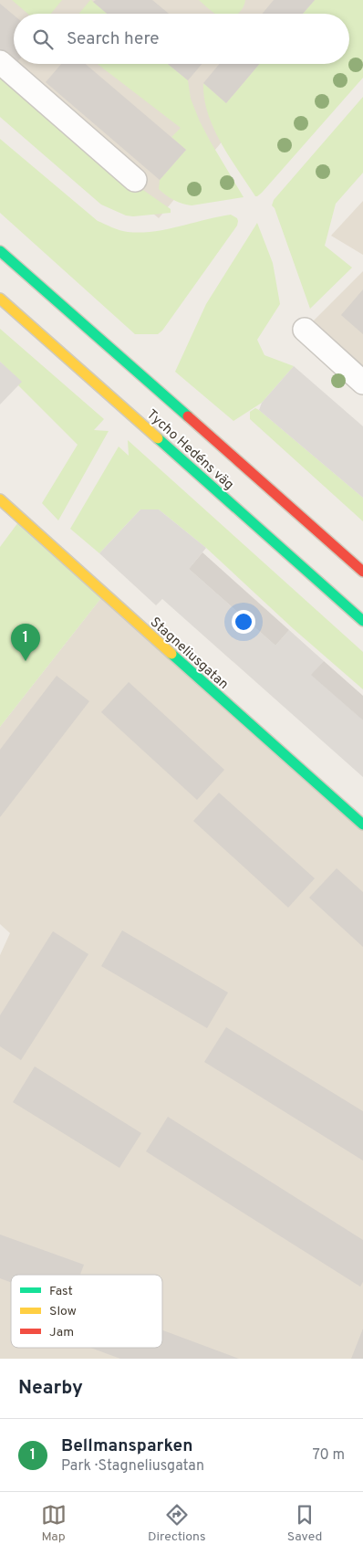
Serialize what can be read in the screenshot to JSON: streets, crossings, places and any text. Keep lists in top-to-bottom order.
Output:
{
  "streets": {
    "main road": ["Tycho Hedéns väg", "Stagneliusgatan"]
  },
  "legend": ["Fast", "Slow", "Jam"],
  "page": {
    "search": "Search here",
    "pins": "1",
    "heading": "Nearby",
    "list": [
      {
        "mark": "1",
        "name": "Bellmansparken",
        "note": "Park · Stagneliusgatan",
        "value": "70 m"
      }
    ],
    "nav": ["Map", "Directions", "Saved"]
  }
}
